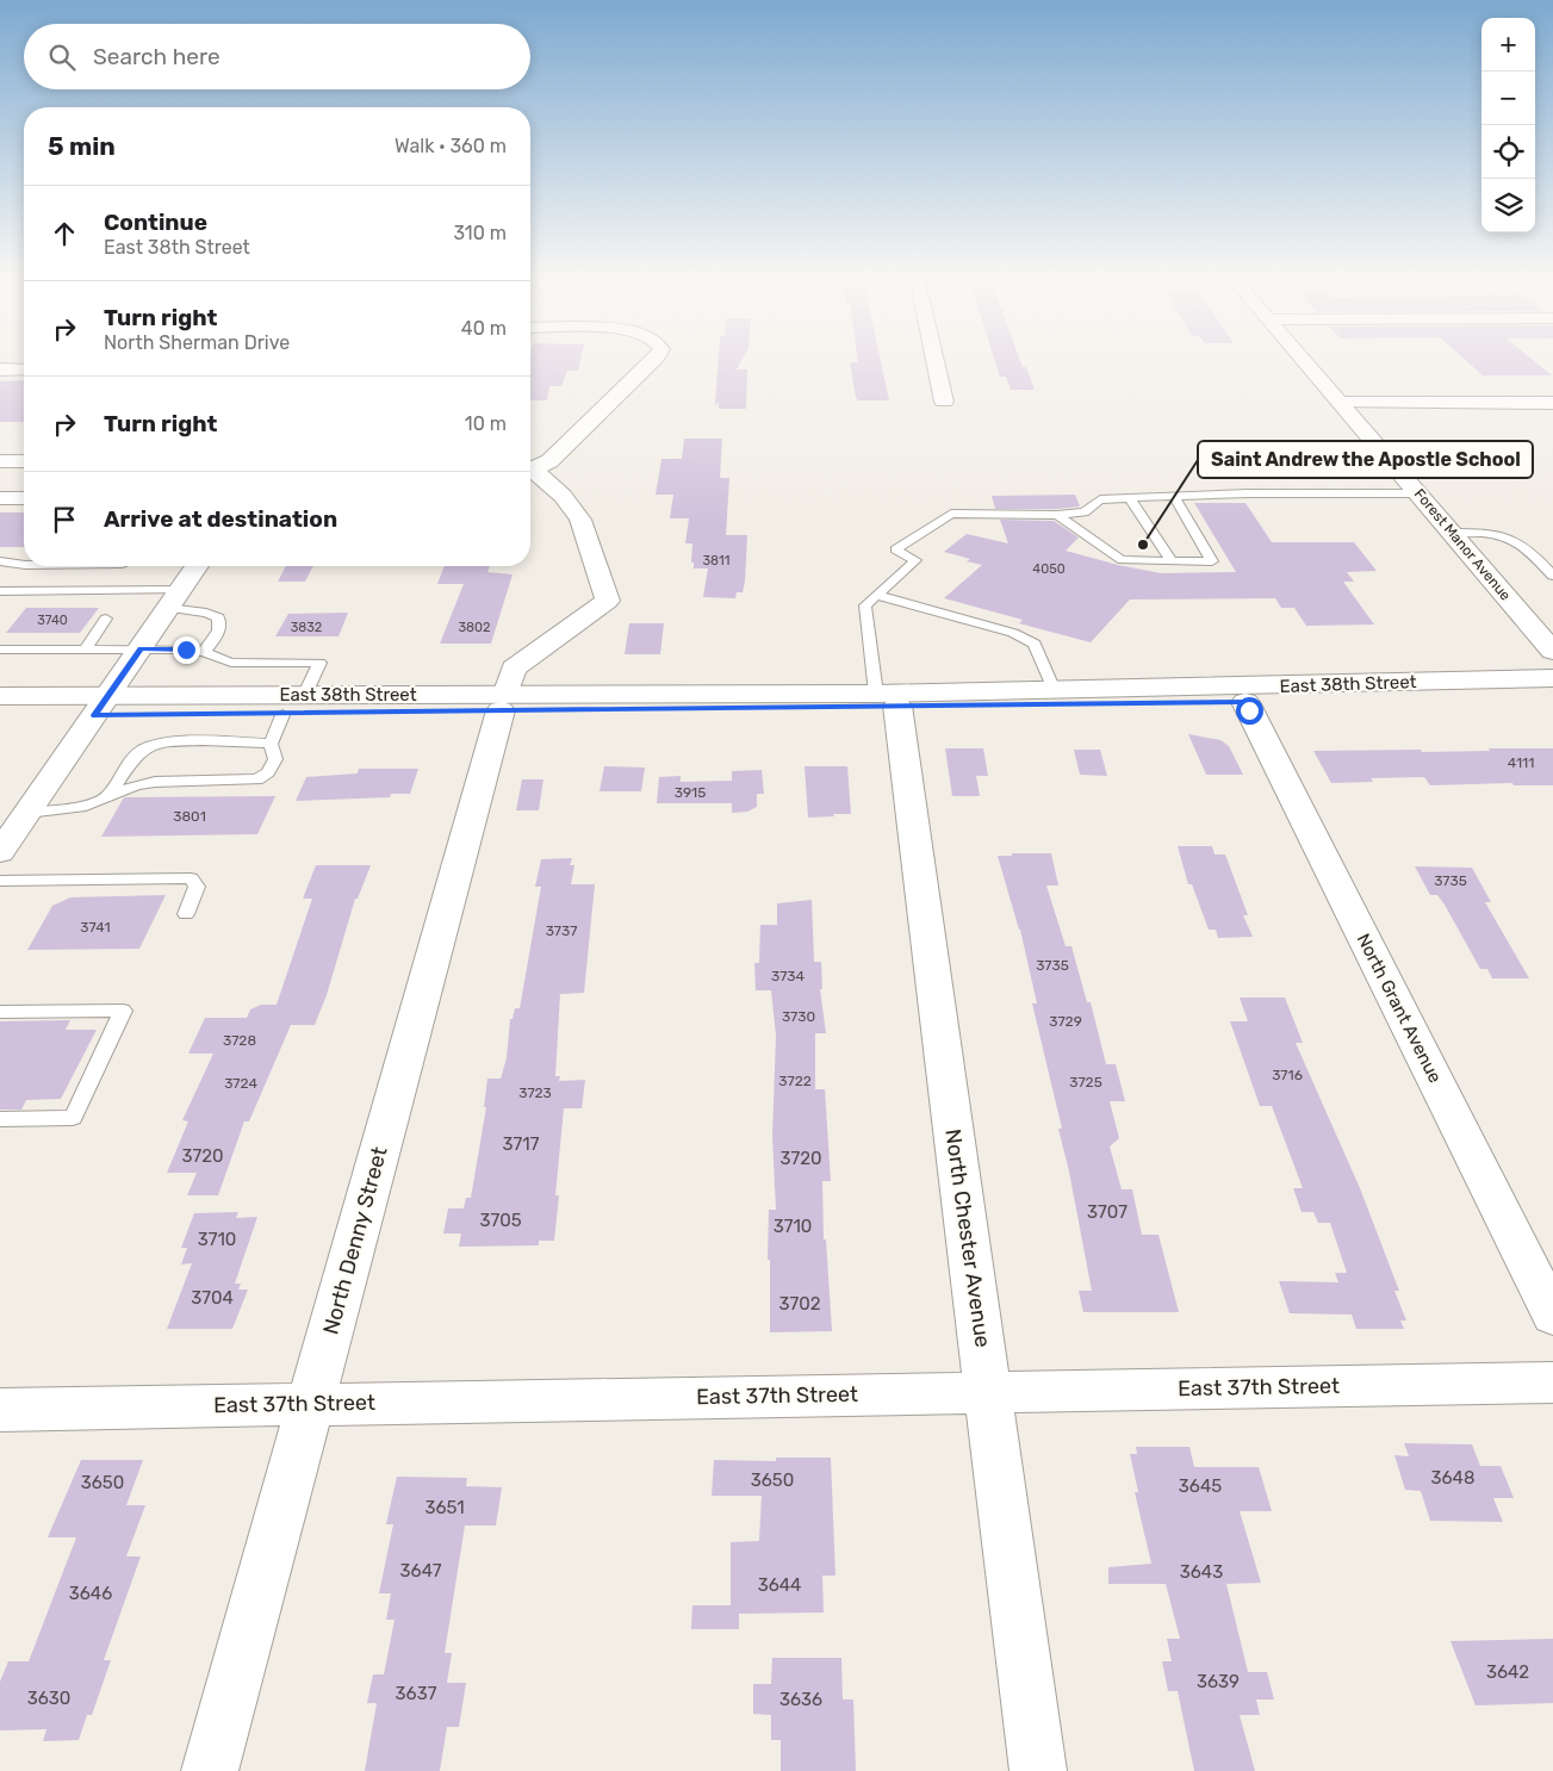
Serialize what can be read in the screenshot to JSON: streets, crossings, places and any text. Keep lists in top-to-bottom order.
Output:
{
  "streets": {
    "street": [
      "Forest Manor Avenue",
      "East 38th Street",
      "North Grant Avenue",
      "North Chester Avenue",
      "North Denny Street",
      "East 37th Street"
    ]
  },
  "crossings": [
    ["East 38th Street", "North Grant Avenue"],
    ["East 38th Street", "North Chester Avenue"],
    ["East 38th Street", "North Denny Street"],
    ["North Chester Avenue", "East 37th Street"],
    ["North Denny Street", "East 37th Street"]
  ],
  "places": ["Saint Andrew the Apostle School"],
  "house_numbers": [
    "3811",
    "4050",
    "3740",
    "3832",
    "3802",
    "4111",
    "3915",
    "3801",
    "3735",
    "3741",
    "3737",
    "3735",
    "3734",
    "3730",
    "3729",
    "3728",
    "3716",
    "3722",
    "3725",
    "3724",
    "3723",
    "3717",
    "3720",
    "3720",
    "3707",
    "3705",
    "3710",
    "3710",
    "3704",
    "3702",
    "3648",
    "3650",
    "3650",
    "3645",
    "3651",
    "3647",
    "3643",
    "3644",
    "3646",
    "3642",
    "3639",
    "3637",
    "3630",
    "3636"
  ],
  "page": {
    "map_buttons": ["+", "−"],
    "search": "Search here",
    "heading": ["5 min", "Walk · 360 m"],
    "list": [
      ["Continue", "East 38th Street", "310 m"],
      ["Turn right", "North Sherman Drive", "40 m"],
      ["Turn right", "10 m"],
      "Arrive at destination"
    ]
  }
}
